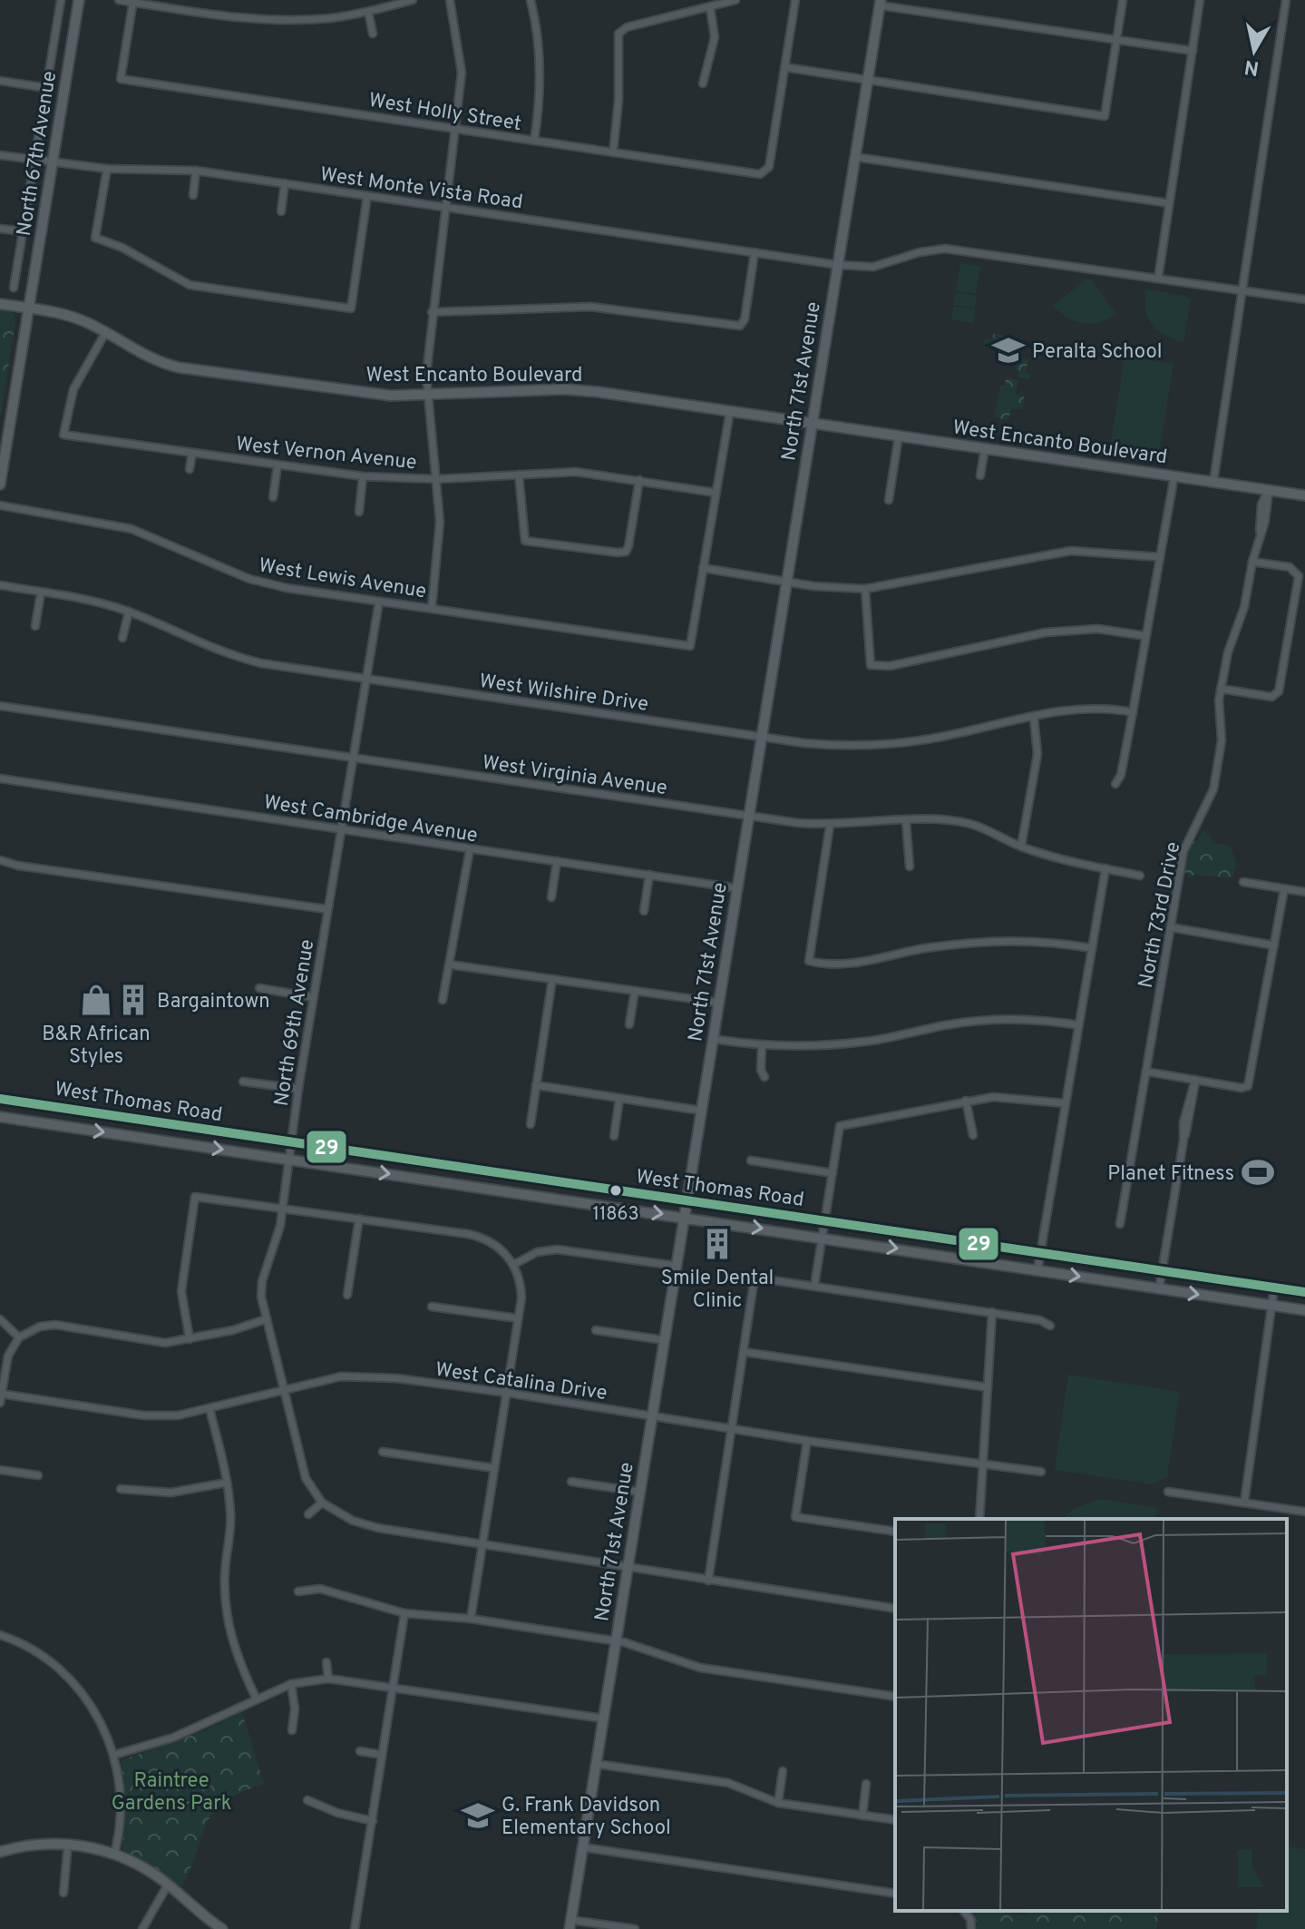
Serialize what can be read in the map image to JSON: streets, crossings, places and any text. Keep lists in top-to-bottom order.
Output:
{
  "streets": {
    "street": [
      "West Holly Street",
      "North 67th Avenue",
      "West Monte Vista Road",
      "West Encanto Boulevard",
      "North 71st Avenue",
      "West Vernon Avenue",
      "West Lewis Avenue",
      "West Wilshire Drive",
      "West Virginia Avenue",
      "West Cambridge Avenue",
      "North 73rd Drive",
      "North 69th Avenue",
      "West Thomas Road",
      "West Catalina Drive"
    ]
  },
  "crossings": [
    ["North 67th Avenue", "West Monte Vista Road"],
    ["North 67th Avenue", "West Encanto Boulevard"],
    ["West Monte Vista Road", "North 71st Avenue"],
    ["West Encanto Boulevard", "North 71st Avenue"],
    ["West Encanto Boulevard", "West Vernon Avenue"],
    ["West Encanto Boulevard", "North 73rd Drive"],
    ["North 71st Avenue", "West Wilshire Drive"],
    ["North 71st Avenue", "West Virginia Avenue"],
    ["North 71st Avenue", "West Cambridge Avenue"],
    ["North 71st Avenue", "North 69th Avenue"],
    ["North 71st Avenue", "West Thomas Road"],
    ["North 71st Avenue", "West Catalina Drive"],
    ["West Lewis Avenue", "North 69th Avenue"],
    ["West Wilshire Drive", "North 69th Avenue"],
    ["West Virginia Avenue", "North 69th Avenue"],
    ["West Cambridge Avenue", "North 69th Avenue"],
    ["North 69th Avenue", "West Thomas Road"],
    ["North 69th Avenue", "West Catalina Drive"]
  ],
  "parks": ["Raintree Gardens Park"],
  "places": {
    "school or university": ["Peralta School", "G. Frank Davidson Elementary School"],
    "shop": ["B&R African Styles"],
    "building": ["Bargaintown", "Smile Dental Clinic"],
    "sports": ["Planet Fitness"],
    "other": ["11863"]
  },
  "lines": ["transit line 29"],
  "north": "bottom"
}
